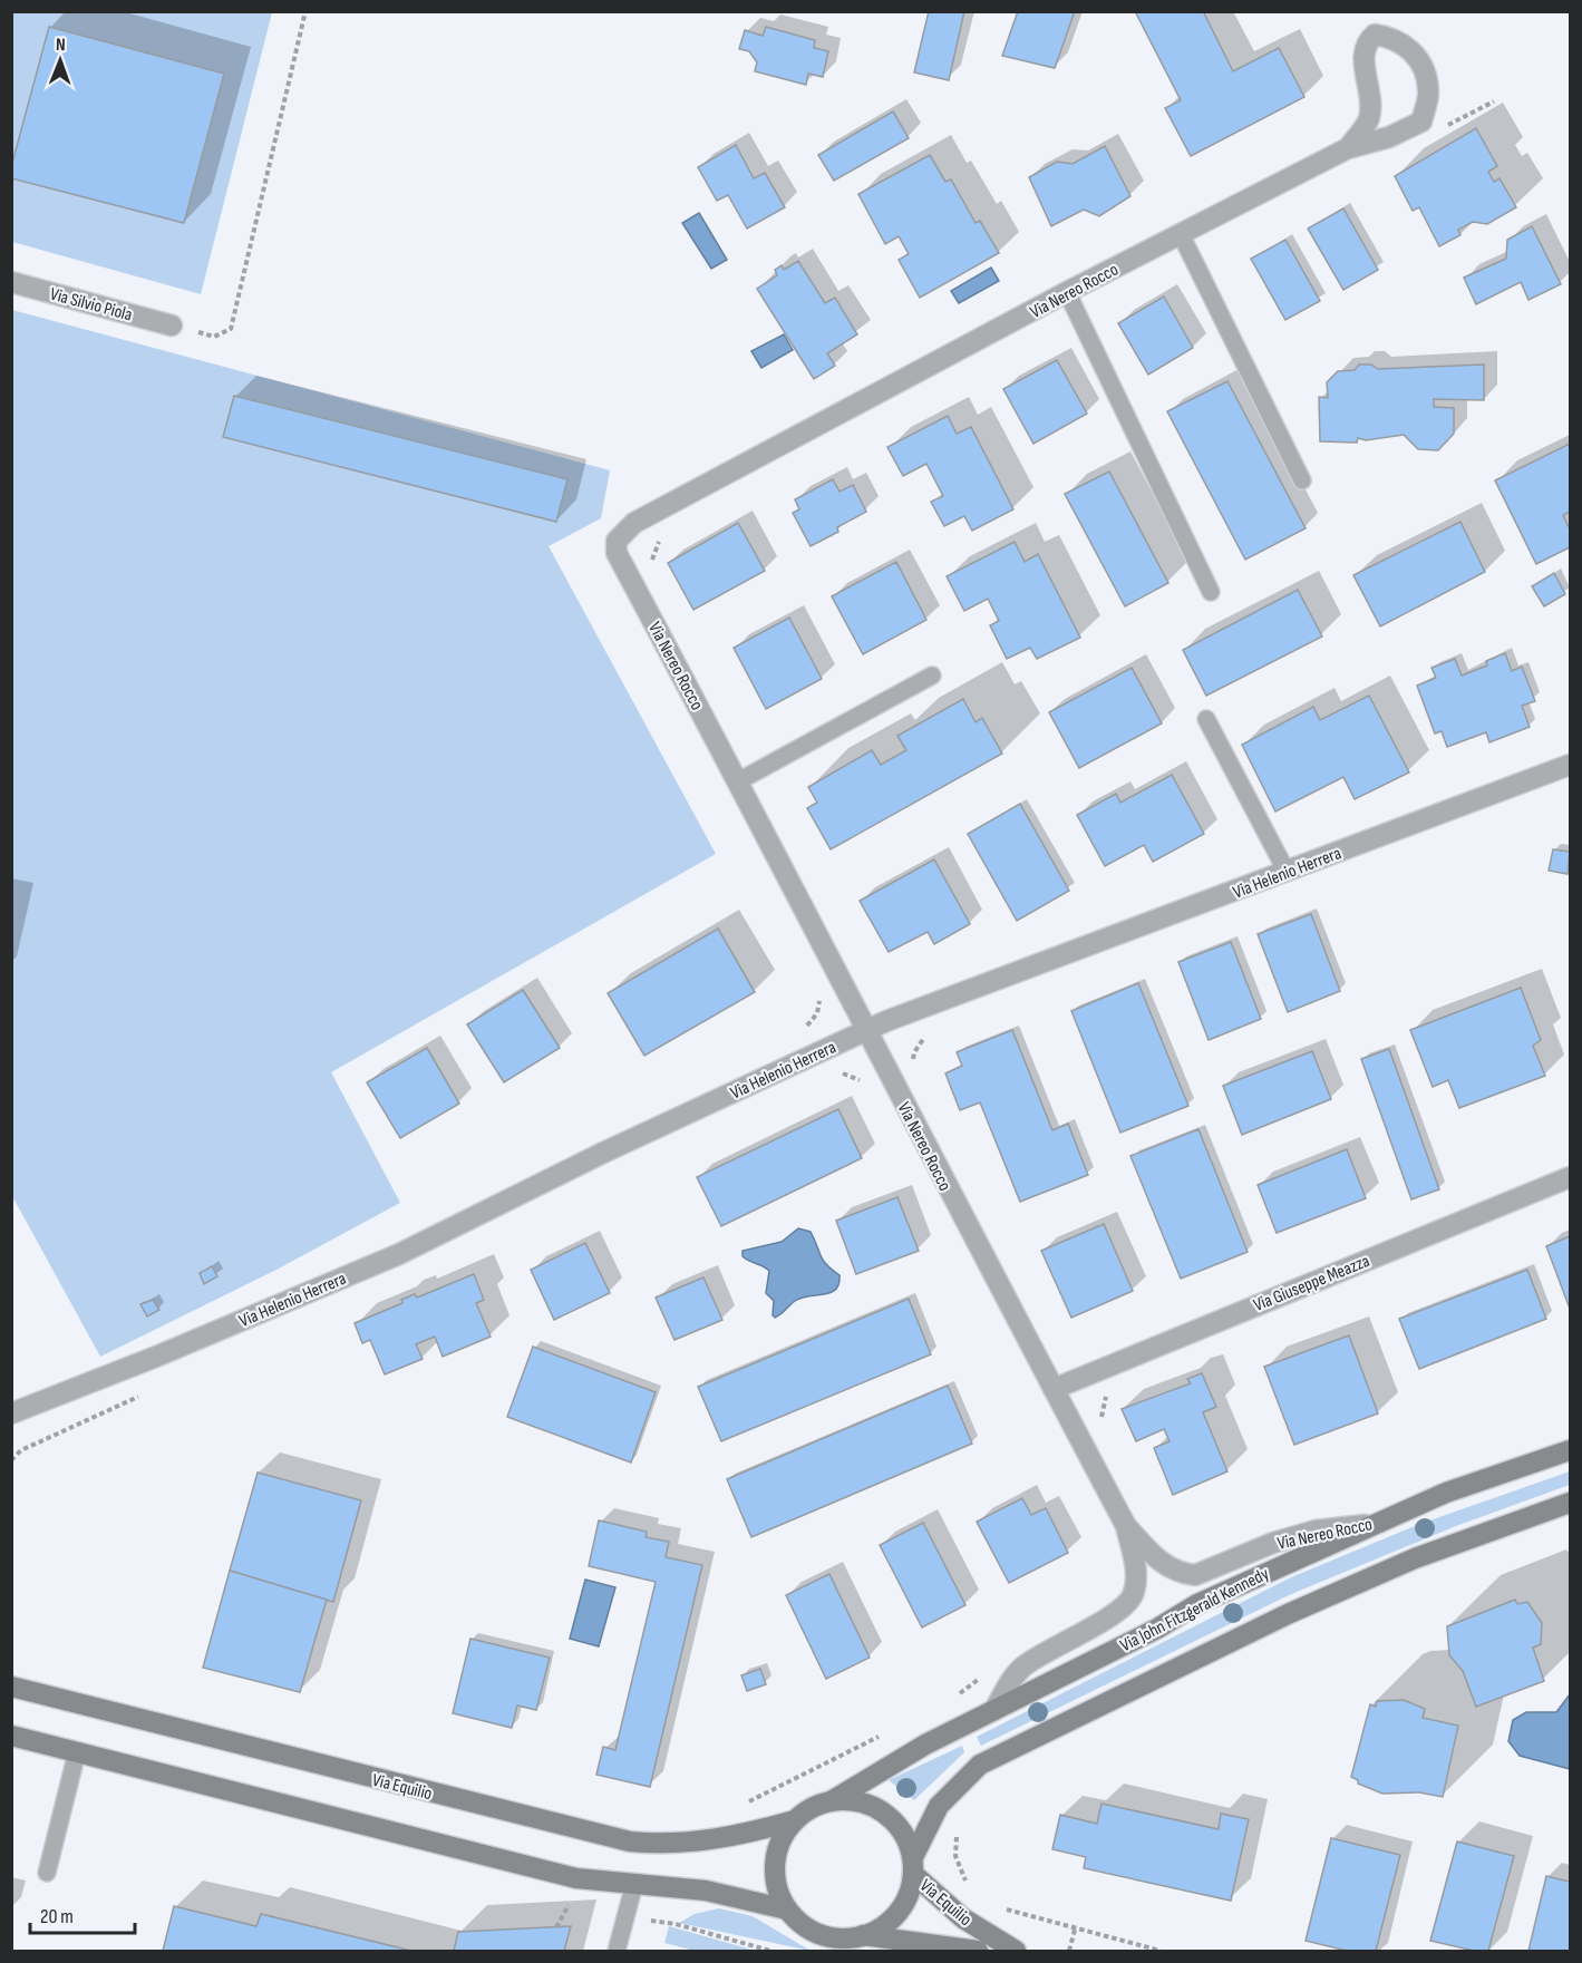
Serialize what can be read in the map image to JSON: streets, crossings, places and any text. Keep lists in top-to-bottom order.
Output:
{
  "streets": {
    "main road": ["Via John Fitzgerald Kennedy", "Via Equilio"],
    "street": [
      "Via Nereo Rocco",
      "Via Silvio Piola",
      "Via Helenio Herrera",
      "Via Giuseppe Meazza"
    ]
  },
  "crossings": [
    ["Via Nereo Rocco", "Via Helenio Herrera"],
    ["Via Nereo Rocco", "Via Giuseppe Meazza"],
    ["Via Nereo Rocco", "Via John Fitzgerald Kennedy"],
    ["Via John Fitzgerald Kennedy", "Via Equilio"]
  ],
  "scale_bar": "20 m",
  "north": "top"
}
